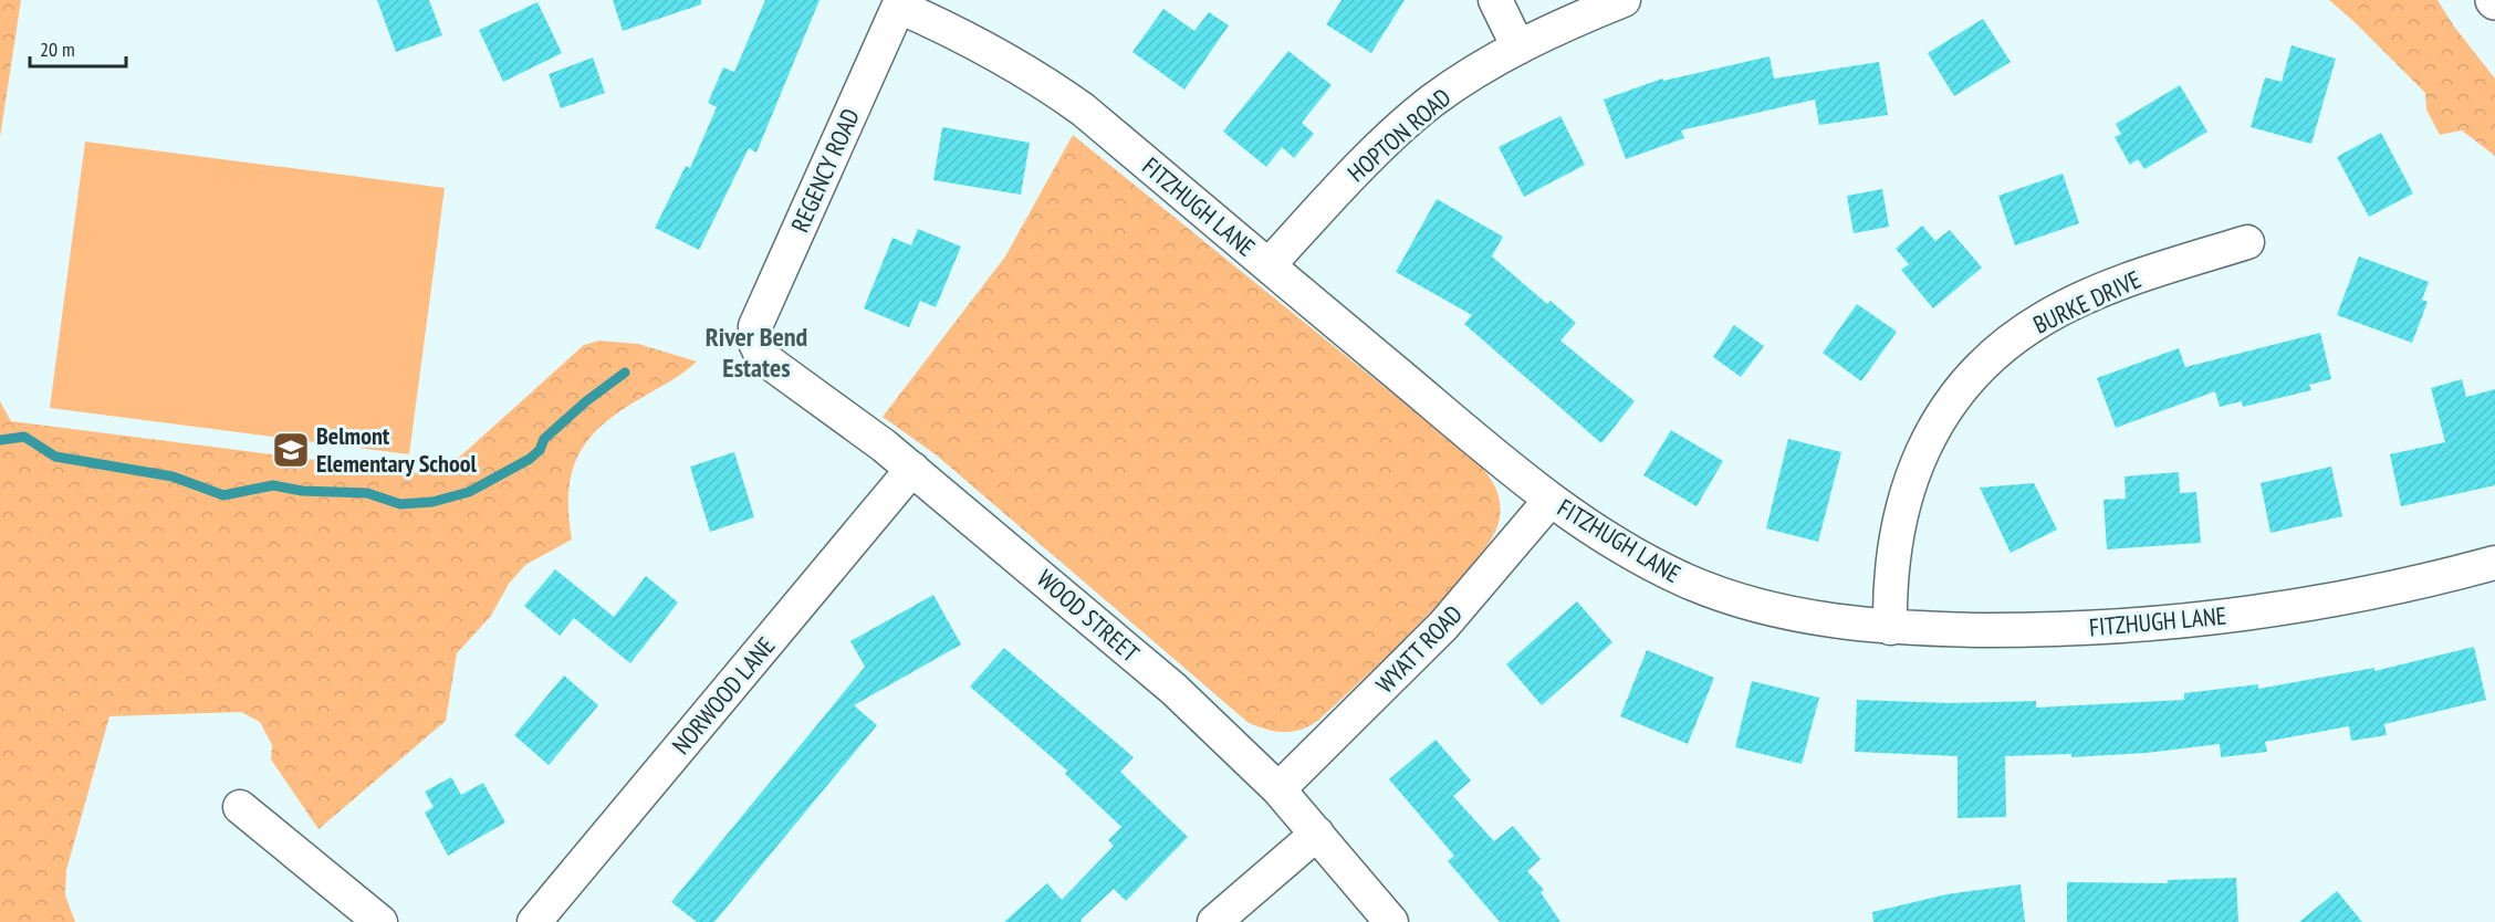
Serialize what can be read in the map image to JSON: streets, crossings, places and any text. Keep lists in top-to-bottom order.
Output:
{
  "streets": {
    "street": [
      "HOPTON ROAD",
      "REGENCY ROAD",
      "FITZHUGH LANE",
      "BURKE DRIVE",
      "WOOD STREET",
      "WYATT ROAD",
      "NORWOOD LANE"
    ]
  },
  "crossings": [
    ["HOPTON ROAD", "FITZHUGH LANE"],
    ["REGENCY ROAD", "FITZHUGH LANE"],
    ["REGENCY ROAD", "WOOD STREET"],
    ["FITZHUGH LANE", "BURKE DRIVE"],
    ["FITZHUGH LANE", "WYATT ROAD"],
    ["WOOD STREET", "WYATT ROAD"],
    ["WOOD STREET", "NORWOOD LANE"]
  ],
  "districts": ["River Bend Estates"],
  "places": {
    "school or university": ["Belmont Elementary School"]
  },
  "scale_bar": "20 m"
}
